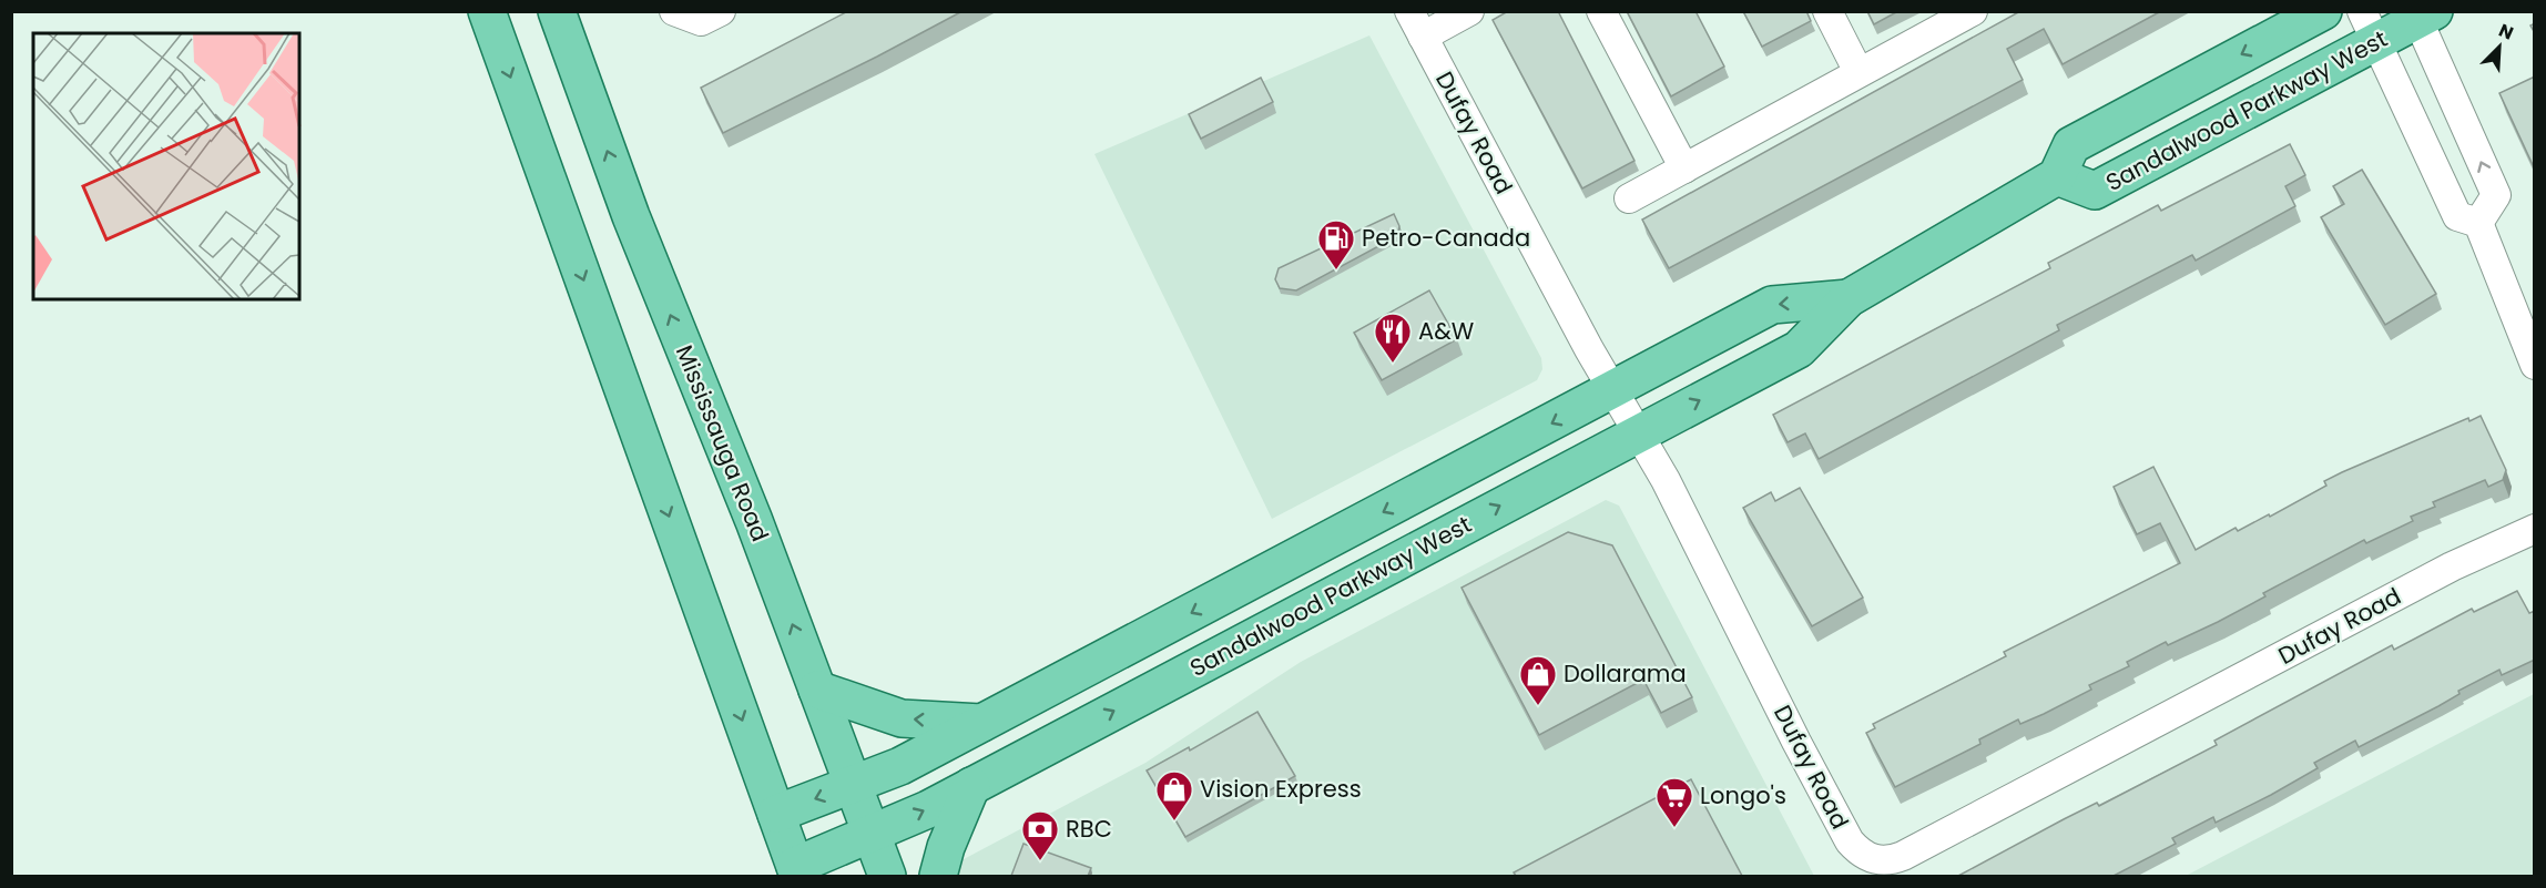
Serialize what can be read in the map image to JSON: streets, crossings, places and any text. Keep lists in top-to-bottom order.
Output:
{
  "streets": {
    "main road": ["Sandalwood Parkway West", "Mississauga Road"],
    "street": ["Dufay Road"]
  },
  "crossings": [
    ["Sandalwood Parkway West", "Dufay Road"],
    ["Sandalwood Parkway West", "Mississauga Road"]
  ],
  "places": {
    "fuel station": ["Petro-Canada"],
    "restaurant": ["A&W"],
    "shop": ["Dollarama", "Vision Express"],
    "supermarket": ["Longo's"],
    "bank": ["RBC"]
  },
  "north": "top right"
}
